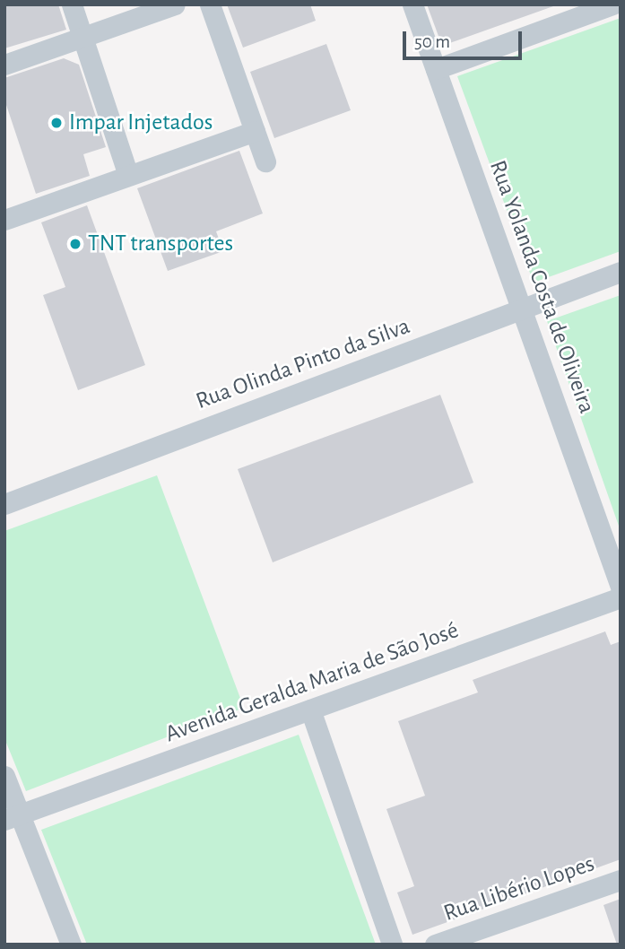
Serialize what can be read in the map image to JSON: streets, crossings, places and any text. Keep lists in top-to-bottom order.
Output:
{
  "streets": {
    "street": [
      "Rua Yolanda Costa de Oliveira",
      "Rua Olinda Pinto da Silva",
      "Avenida Geralda Maria de São José",
      "Rua Libério Lopes"
    ]
  },
  "crossings": [
    ["Rua Yolanda Costa de Oliveira", "Rua Olinda Pinto da Silva"]
  ],
  "places": ["Impar Injetados", "TNT transportes"],
  "scale_bar": "50 m"
}
